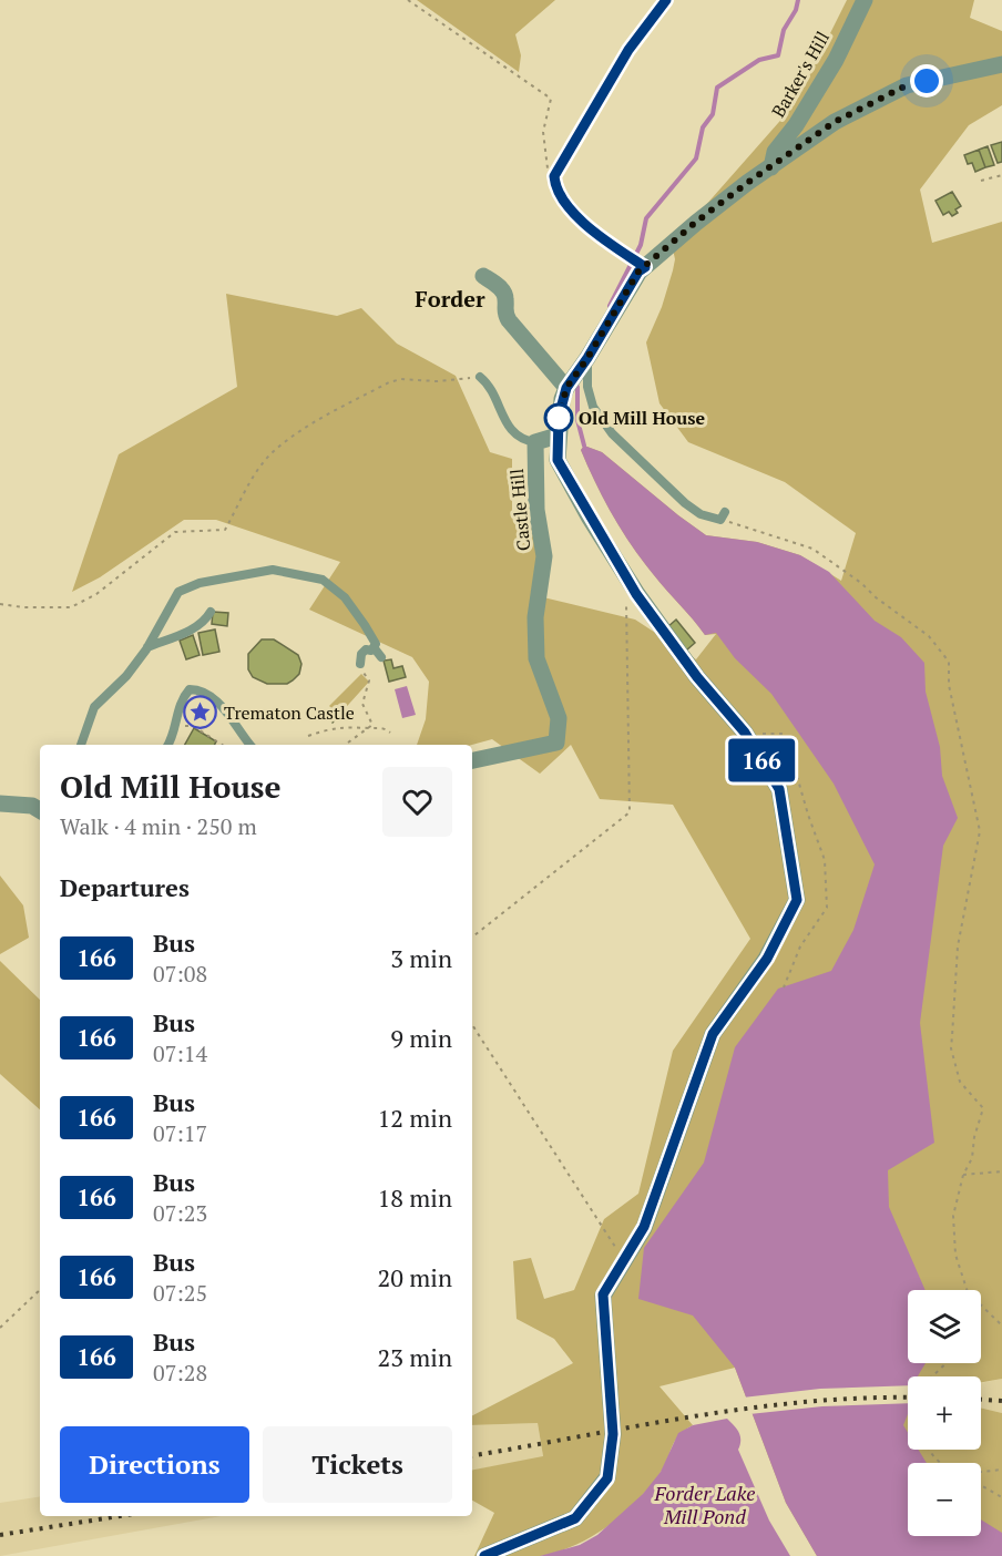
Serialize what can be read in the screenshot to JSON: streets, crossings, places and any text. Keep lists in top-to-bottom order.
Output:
{
  "streets": {
    "street": ["Barker's Hill", "Castle Hill"]
  },
  "districts": ["Forder"],
  "water": ["Forder Lake Mill Pond"],
  "places": {
    "other": ["Old Mill House"],
    "place": ["Trematon Castle"]
  },
  "lines": ["bus line 166"],
  "page": {
    "on_map": "166",
    "heading": [
      ["Old Mill House", "Walk · 4 min · 250 m"],
      "Departures"
    ],
    "list": [
      {
        "mark": "166",
        "name": "Bus",
        "note": "07:08",
        "value": "3 min"
      },
      {
        "mark": "166",
        "name": "Bus",
        "note": "07:14",
        "value": "9 min"
      },
      {
        "mark": "166",
        "name": "Bus",
        "note": "07:17",
        "value": "12 min"
      },
      {
        "mark": "166",
        "name": "Bus",
        "note": "07:23",
        "value": "18 min"
      },
      {
        "mark": "166",
        "name": "Bus",
        "note": "07:25",
        "value": "20 min"
      },
      {
        "mark": "166",
        "name": "Bus",
        "note": "07:28",
        "value": "23 min"
      }
    ],
    "map_buttons": ["+", "−"],
    "buttons": ["Directions", "Tickets"]
  }
}
